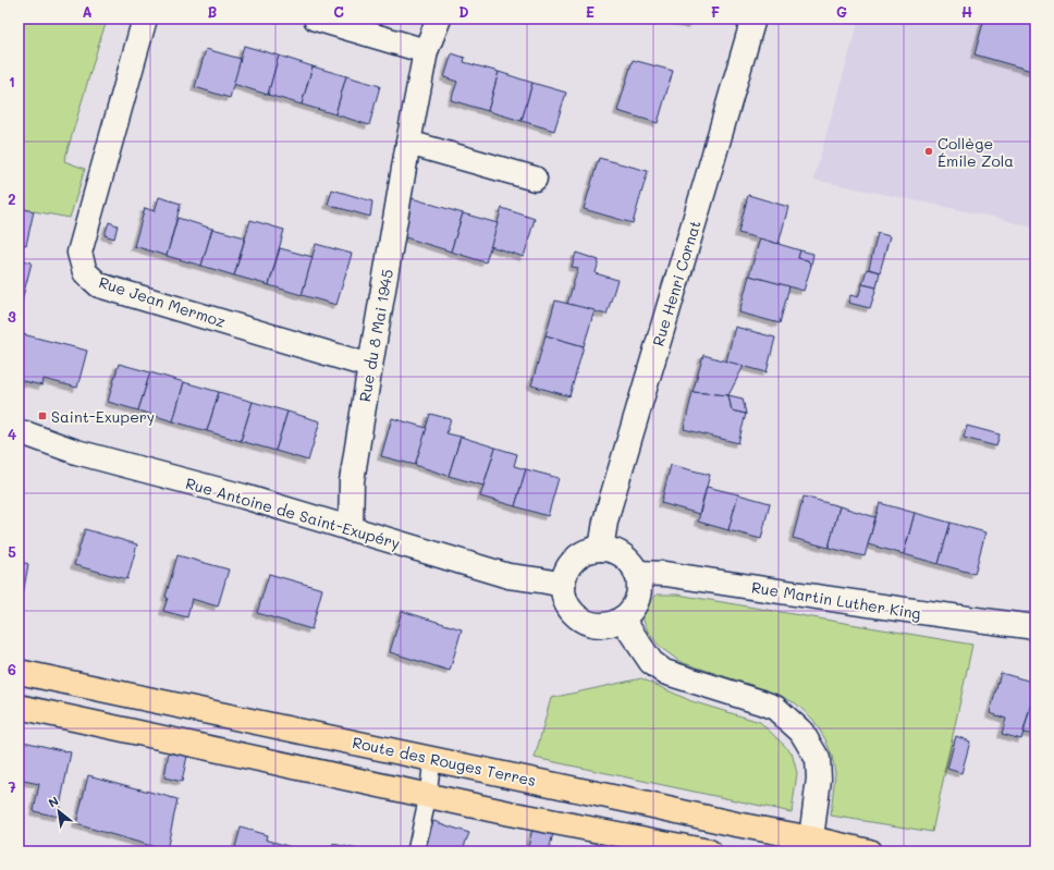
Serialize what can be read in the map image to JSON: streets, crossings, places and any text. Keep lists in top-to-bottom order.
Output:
{
  "streets": {
    "main road": ["Route des Rouges Terres"],
    "street": [
      "Rue Henri Cornat",
      "Rue Jean Mermoz",
      "Rue du 8 Mai 1945",
      "Rue Antoine de Saint-Exupéry",
      "Rue Martin Luther King"
    ]
  },
  "crossings": [
    ["Rue Henri Cornat", "Rue Antoine de Saint-Exupéry"],
    ["Rue Henri Cornat", "Rue Martin Luther King"],
    ["Rue Jean Mermoz", "Rue du 8 Mai 1945"],
    ["Rue du 8 Mai 1945", "Rue Antoine de Saint-Exupéry"],
    ["Rue Antoine de Saint-Exupéry", "Rue Martin Luther King"]
  ],
  "places": {
    "other": ["Collège Émile Zola"],
    "transit": ["Saint-Exupery"]
  },
  "north": "top left",
  "grid": {
    "columns": [
      "A",
      "B",
      "C",
      "D",
      "E",
      "F",
      "G",
      "H"
    ],
    "rows": [
      "1",
      "2",
      "3",
      "4",
      "5",
      "6",
      "7"
    ]
  }
}
